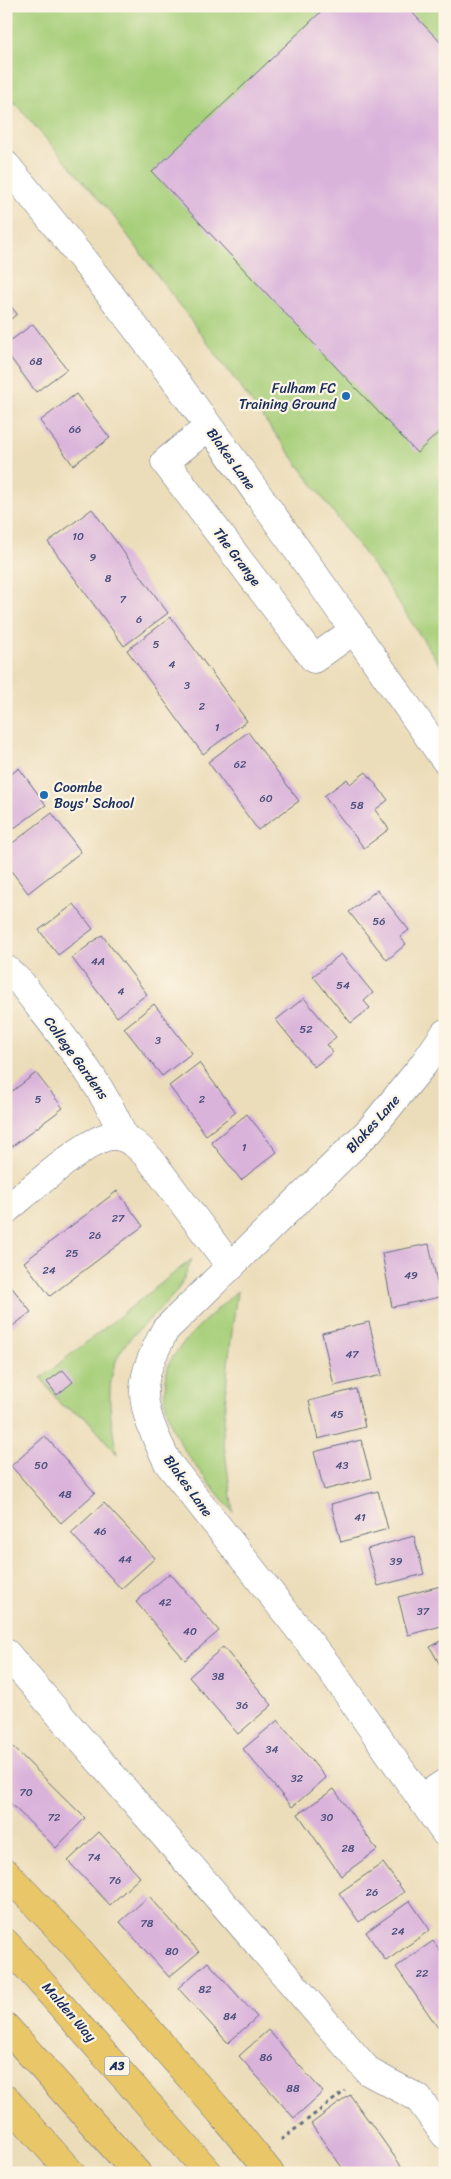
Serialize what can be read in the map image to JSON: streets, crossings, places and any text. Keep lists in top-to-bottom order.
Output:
{
  "streets": {
    "highway": ["Malden Way", "A3"],
    "street": ["Blakes Lane", "The Grange", "College Gardens"]
  },
  "crossings": [
    ["Blakes Lane", "The Grange"]
  ],
  "places": ["Fulham FC Training Ground", "Coombe Boys' School"],
  "house_numbers": [
    "68",
    "66",
    "10",
    "9",
    "8",
    "7",
    "6",
    "5",
    "4",
    "3",
    "2",
    "1",
    "62",
    "60",
    "58",
    "56",
    "4A",
    "54",
    "4",
    "52",
    "3",
    "5",
    "2",
    "1",
    "27",
    "26",
    "25",
    "24",
    "49",
    "47",
    "45",
    "50",
    "43",
    "48",
    "41",
    "46",
    "44",
    "39",
    "42",
    "37",
    "40",
    "38",
    "36",
    "34",
    "32",
    "70",
    "72",
    "30",
    "28",
    "74",
    "76",
    "26",
    "78",
    "24",
    "80",
    "22",
    "82",
    "84",
    "86",
    "88"
  ]
}
